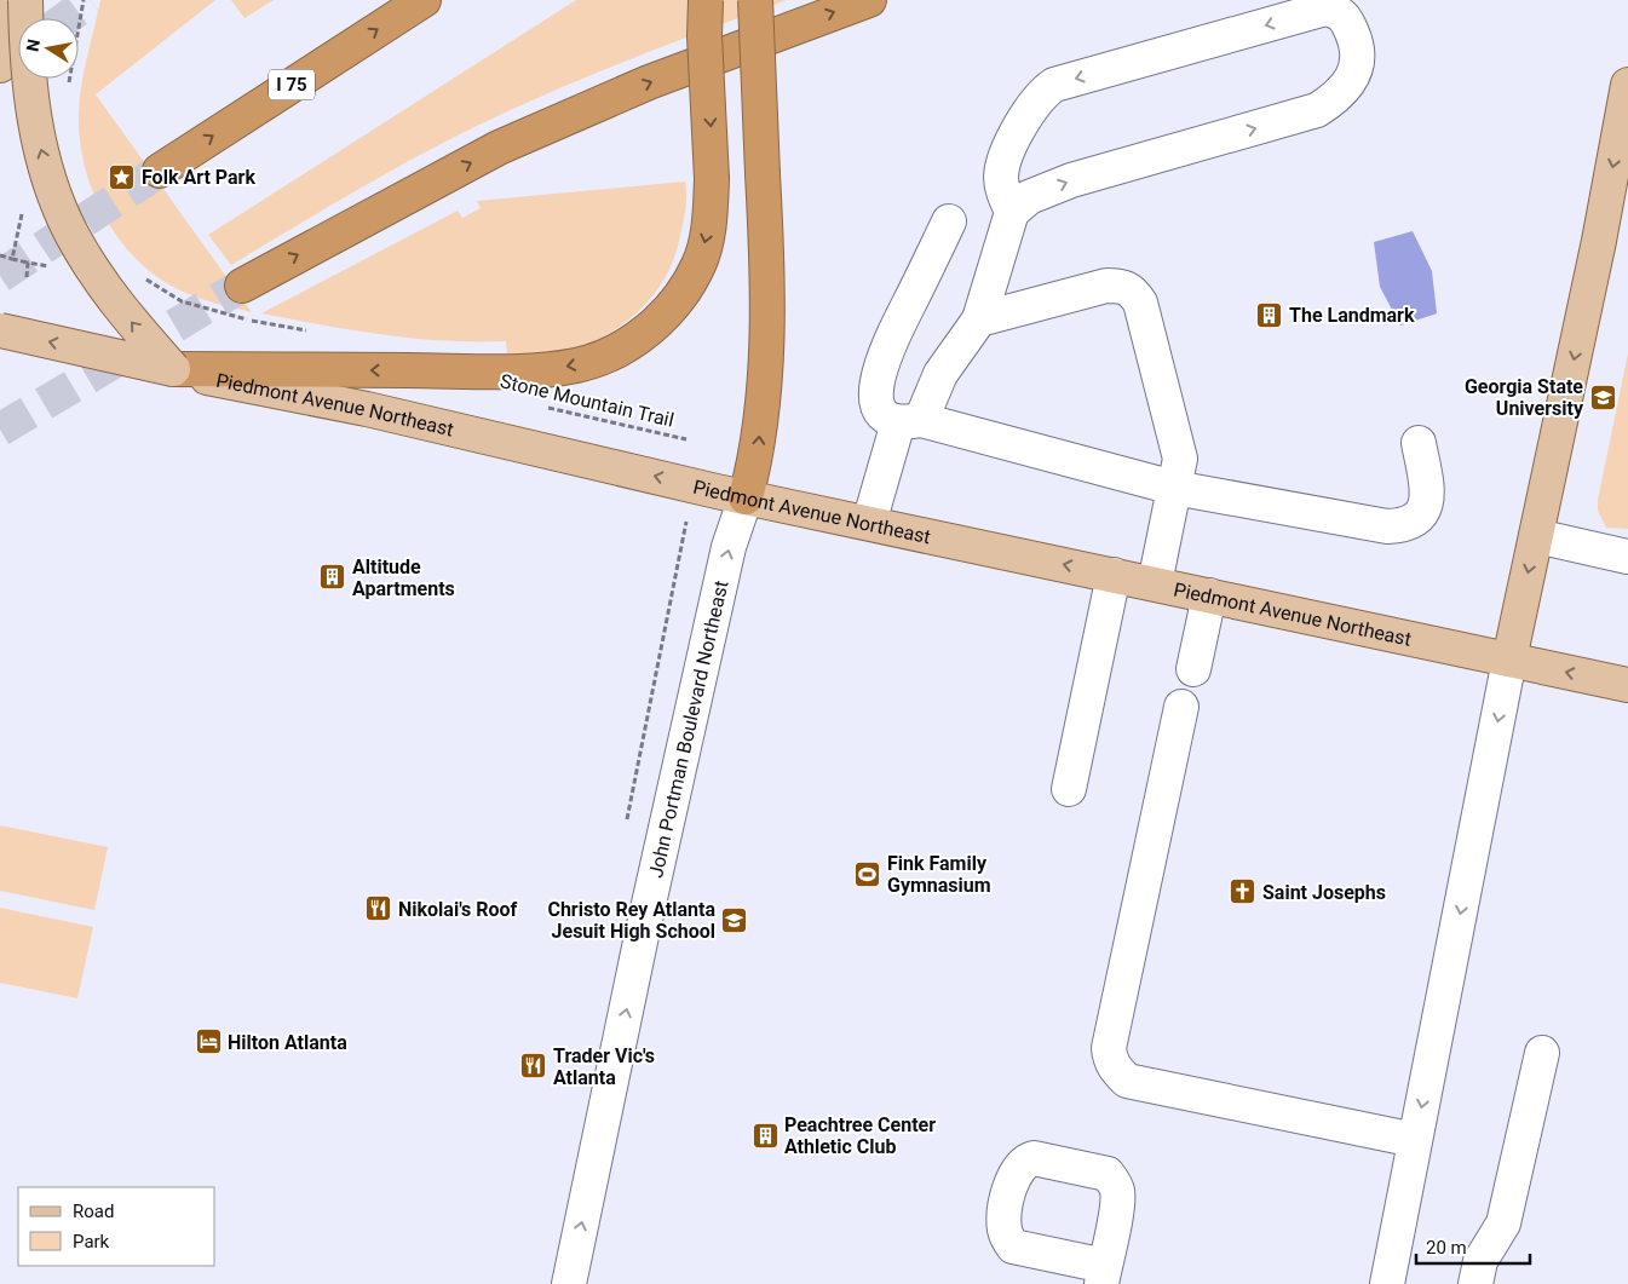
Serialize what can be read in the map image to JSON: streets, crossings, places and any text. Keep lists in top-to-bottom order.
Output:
{
  "streets": {
    "highway": ["I 75"],
    "main road": ["Piedmont Avenue Northeast"],
    "street": ["John Portman Boulevard Northeast"],
    "path": ["Stone Mountain Trail"]
  },
  "crossings": [
    ["Piedmont Avenue Northeast", "John Portman Boulevard Northeast"]
  ],
  "one_way": ["Piedmont Avenue Northeast", "John Portman Boulevard Northeast"],
  "places": {
    "place": ["Folk Art Park"],
    "building": ["The Landmark", "Altitude Apartments", "Peachtree Center Athletic Club"],
    "school or university": ["Georgia State University", "Christo Rey Atlanta Jesuit High School"],
    "sports": ["Fink Family Gymnasium"],
    "church": ["Saint Josephs"],
    "restaurant": ["Nikolai's Roof", "Trader Vic's Atlanta"],
    "hotel": ["Hilton Atlanta"]
  },
  "legend": ["Road", "Park"],
  "scale_bar": "20 m",
  "north": "left"
}
